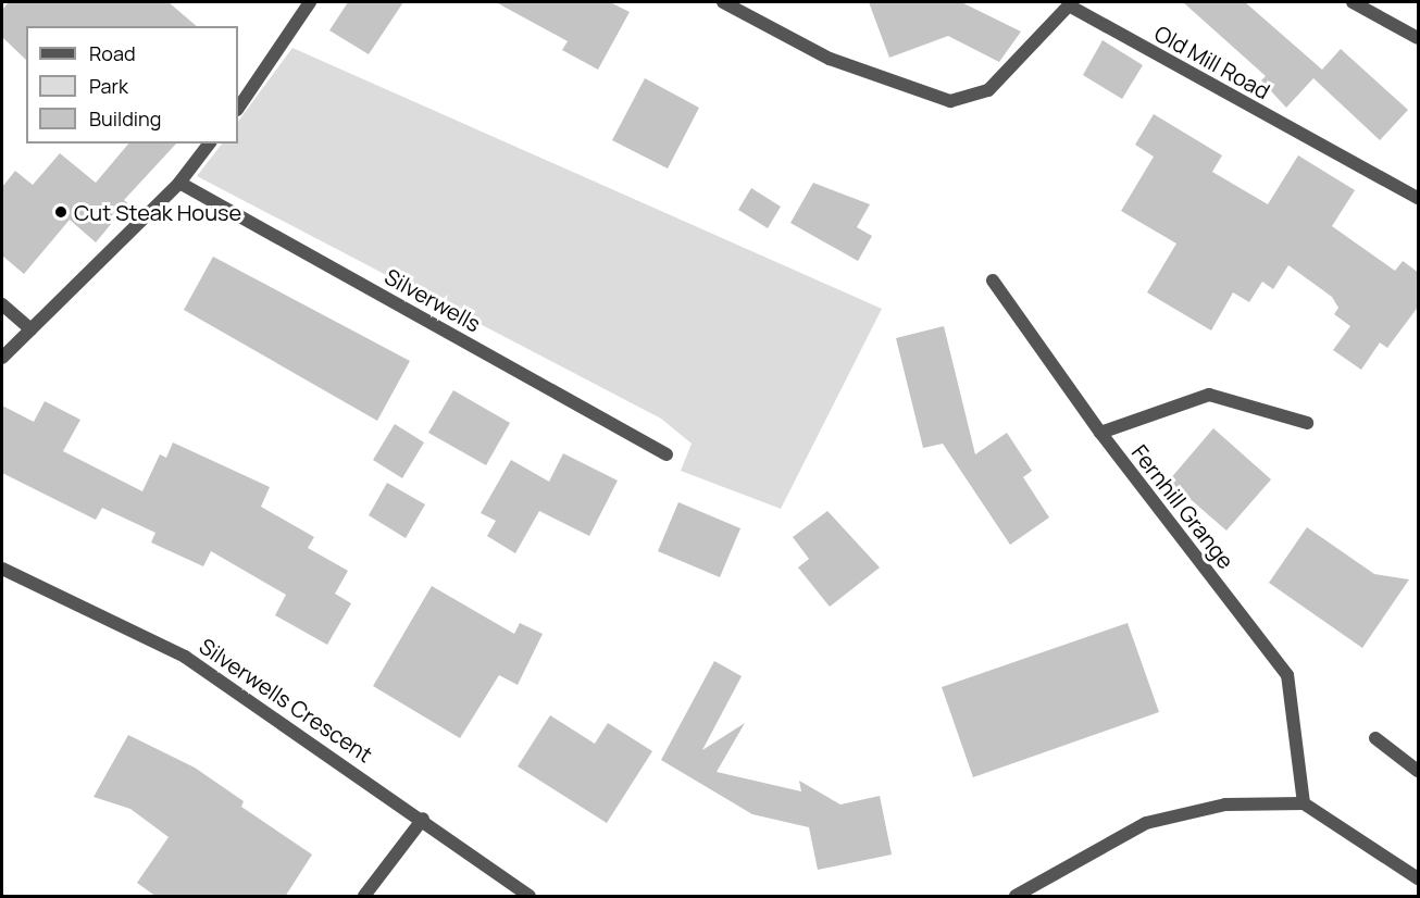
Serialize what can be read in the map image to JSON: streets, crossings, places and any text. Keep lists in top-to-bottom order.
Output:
{
  "streets": {
    "street": [
      "Old Mill Road",
      "Silverwells",
      "Fernhill Grange",
      "Silverwells Crescent"
    ]
  },
  "places": ["Cut Steak House"],
  "legend": ["Road", "Park", "Building"]
}
